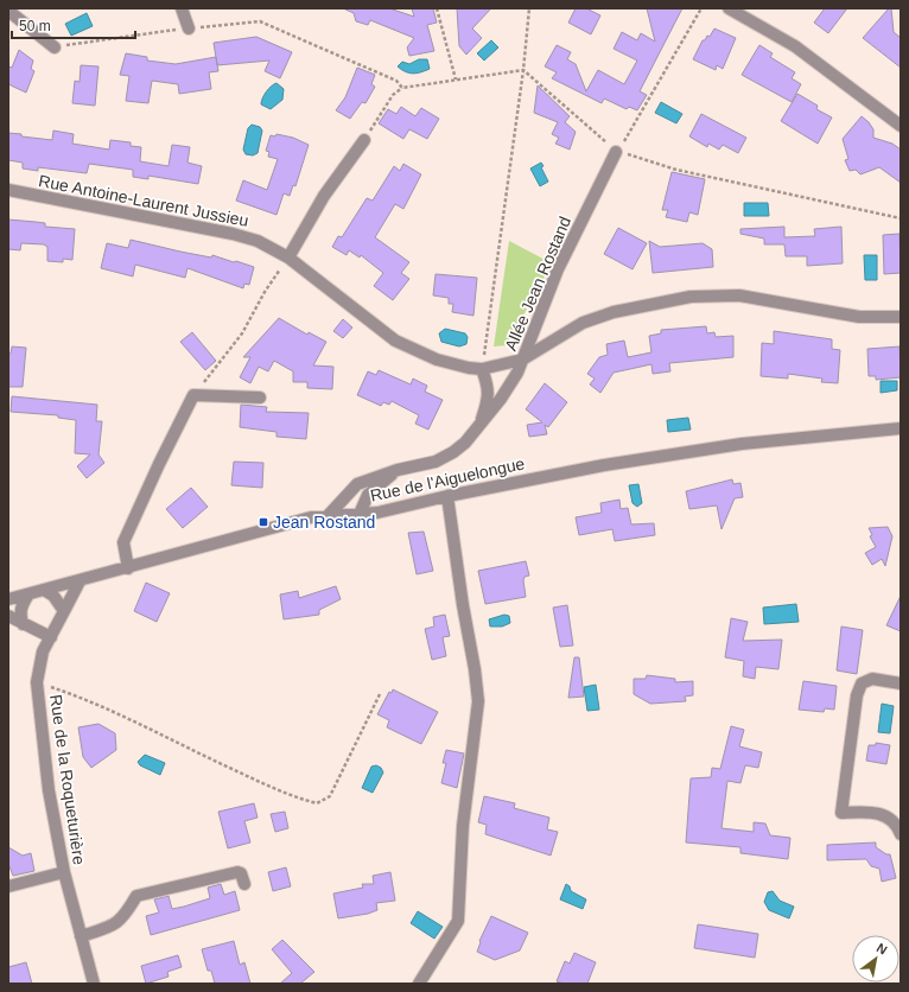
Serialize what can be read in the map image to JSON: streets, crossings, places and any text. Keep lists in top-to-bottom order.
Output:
{
  "streets": {
    "street": [
      "Rue Antoine-Laurent Jussieu",
      "Allée Jean Rostand",
      "Rue de l'Aiguelongue",
      "Rue de la Roqueturière"
    ]
  },
  "crossings": [
    ["Rue Antoine-Laurent Jussieu", "Allée Jean Rostand"],
    ["Allée Jean Rostand", "Rue de l'Aiguelongue"],
    ["Rue de l'Aiguelongue", "Rue de la Roqueturière"]
  ],
  "places": {
    "transit": ["Jean Rostand"]
  },
  "scale_bar": "50 m",
  "north": "top right"
}
